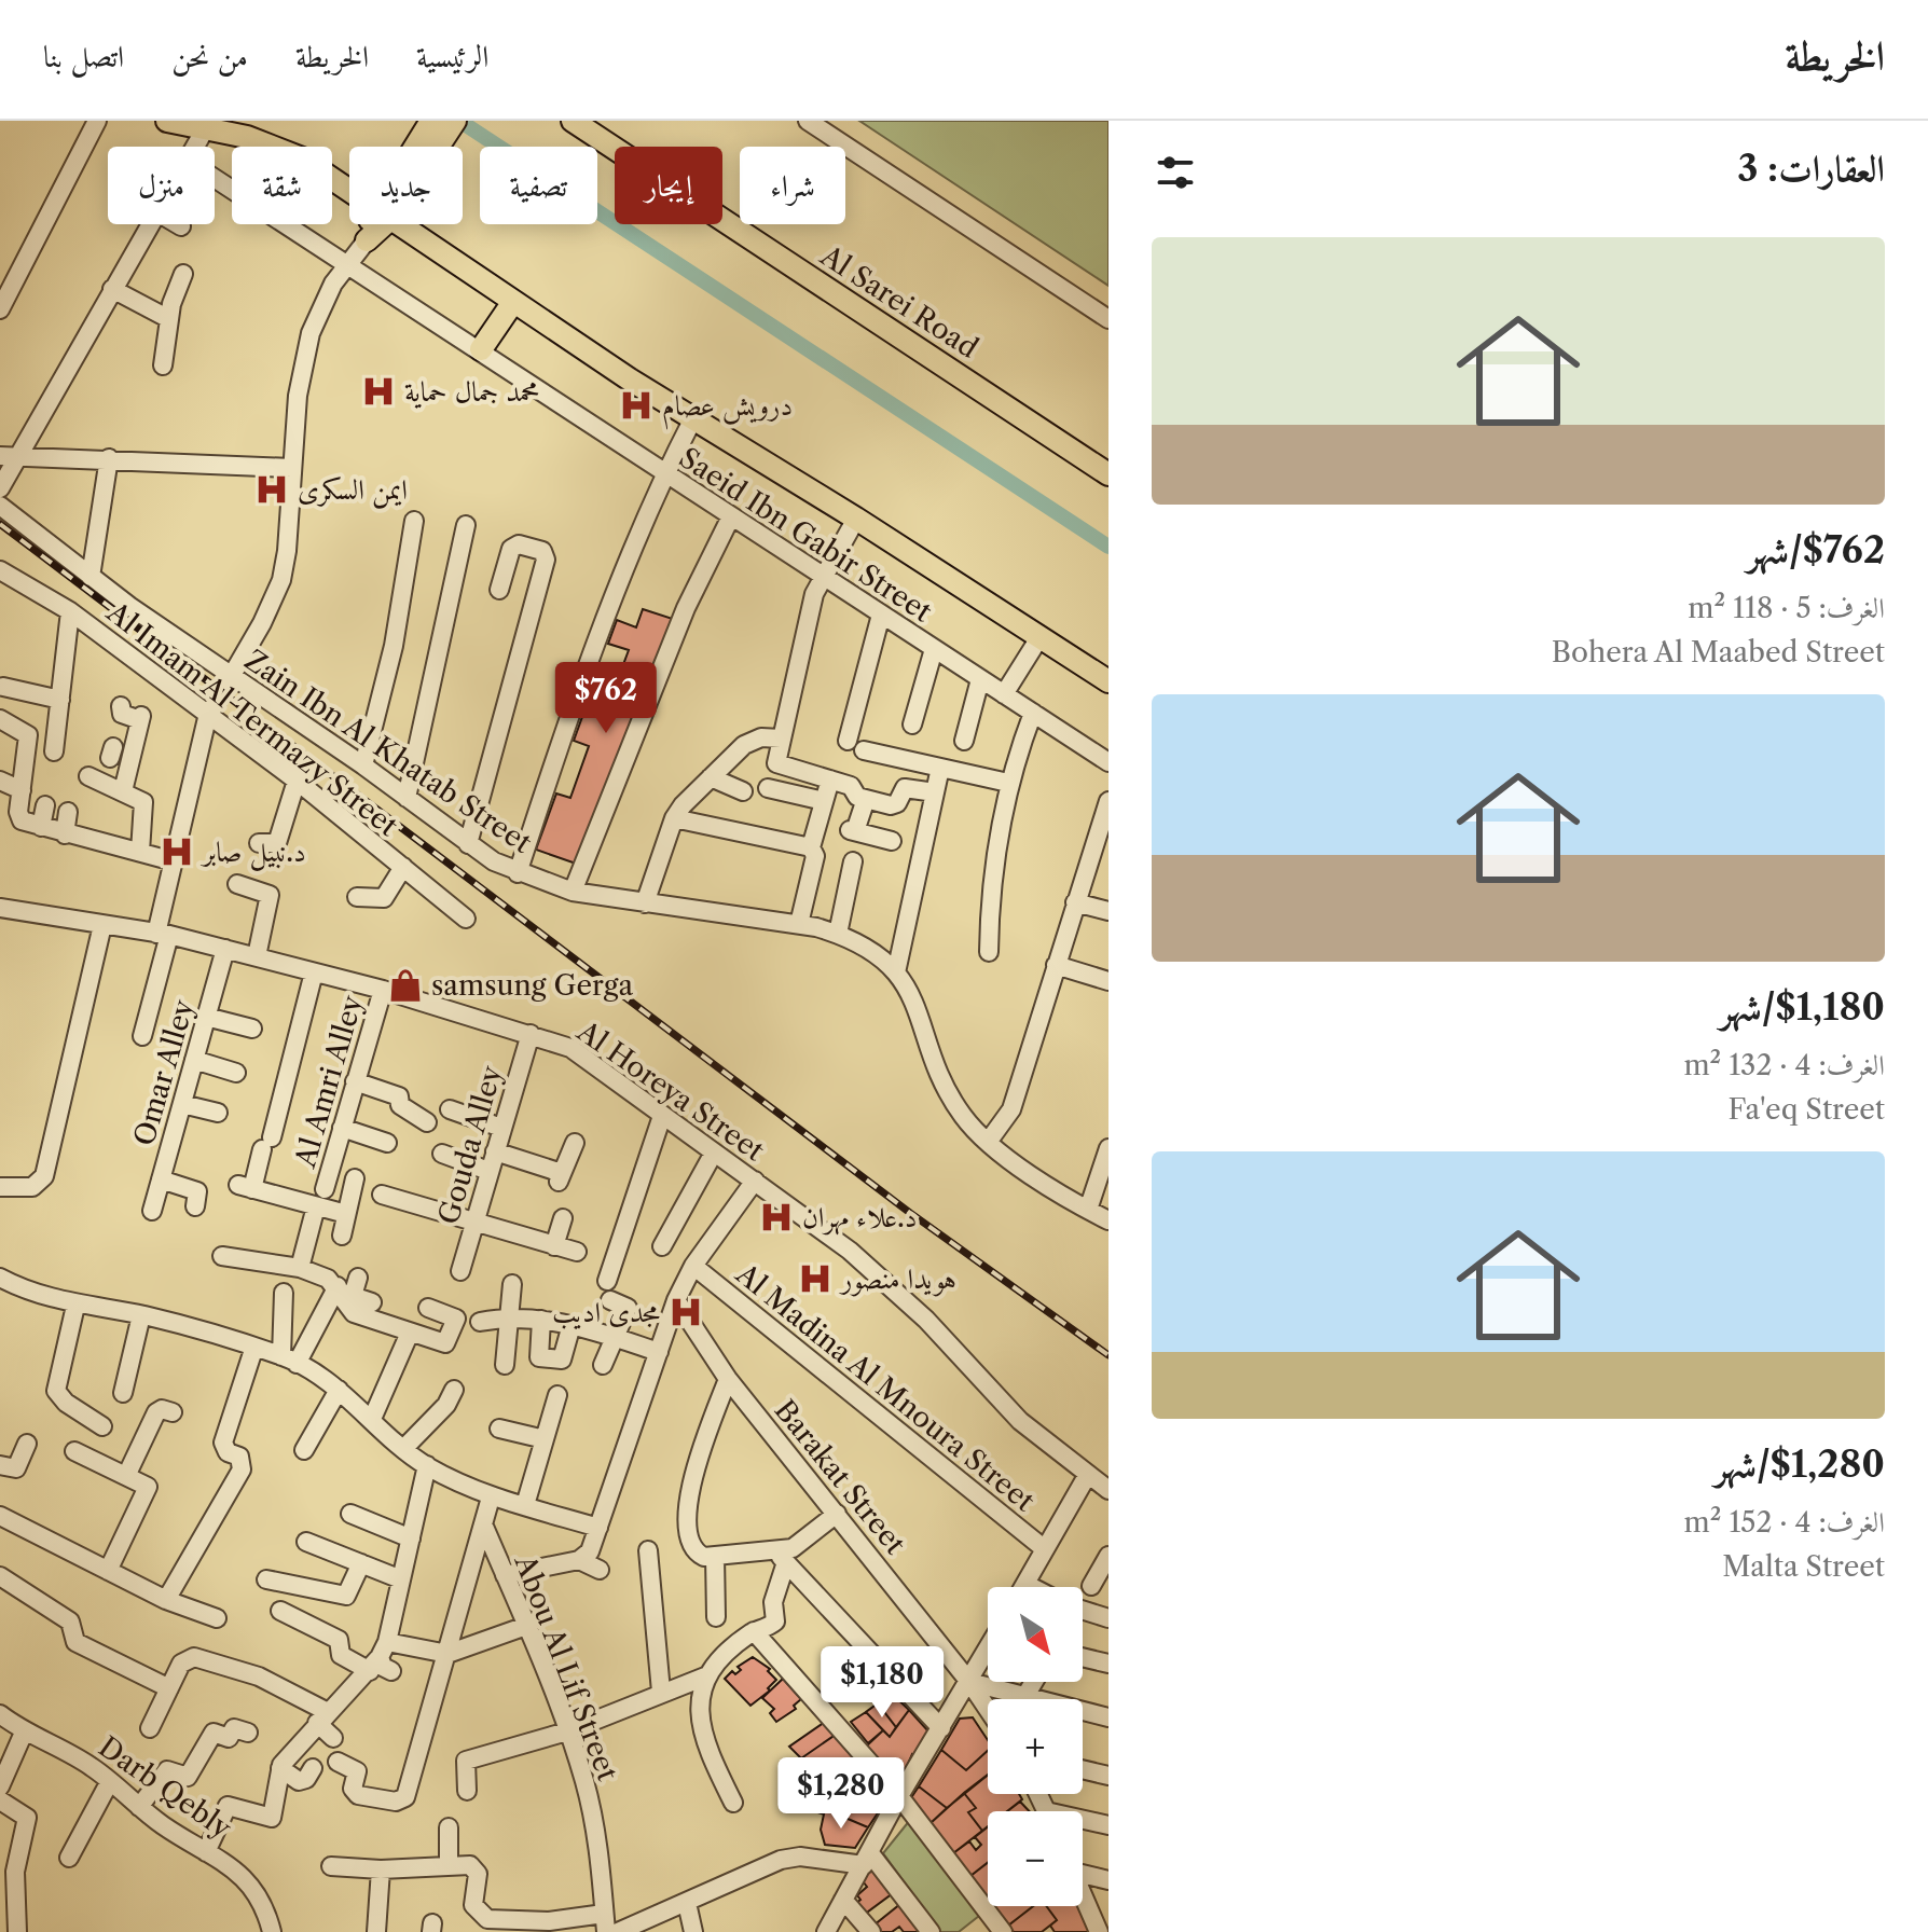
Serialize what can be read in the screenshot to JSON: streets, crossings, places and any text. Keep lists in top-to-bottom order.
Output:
{
  "streets": {
    "main road": ["Al Sarei Road"],
    "street": [
      "Saeid Ibn Gabir Street",
      "Al Imam Al Termazy Street",
      "Zain Ibn Al Khatab Street",
      "Omar Alley",
      "Al Amri Alley",
      "Al Horeya Street",
      "Gouda Alley",
      "Al Madina Al Mnoura Street",
      "Barakat Street",
      "Abou Al Lif Street",
      "Darb Qebly"
    ]
  },
  "crossings": [
    ["Omar Alley", "Al Horeya Street"],
    ["Al Amri Alley", "Al Horeya Street"],
    ["Al Horeya Street", "Gouda Alley"]
  ],
  "places": {
    "hospital": [
      "محمد جمال حماية",
      "درويش عصام",
      "ايمن السكرى",
      "د.نبيل صابر",
      "د.علاء مهران",
      "هويدا منصور",
      "مجدى اديب"
    ],
    "shop": ["samsung Gerga"]
  },
  "north": "bottom right",
  "page": {
    "header": "الخريطة",
    "nav": [
      "الرئيسية",
      "الخريطة",
      "من نحن",
      "اتصل بنا"
    ],
    "heading": "العقارات: 3",
    "chip": [
      "شراء",
      "إيجار",
      "تصفية",
      "جديد",
      "شقة",
      "منزل"
    ],
    "list": [
      {
        "name": "$762/شهر",
        "note": "الغرف: 5 · 118 m² · Bohera Al Maabed Street"
      },
      {
        "name": "$1,180/شهر",
        "note": "الغرف: 4 · 132 m² · Fa'eq Street"
      },
      {
        "name": "$1,280/شهر",
        "note": "الغرف: 4 · 152 m² · Malta Street"
      }
    ],
    "price": ["$762", "$1,180", "$1,280"],
    "map_buttons": ["+", "−"]
  }
}
